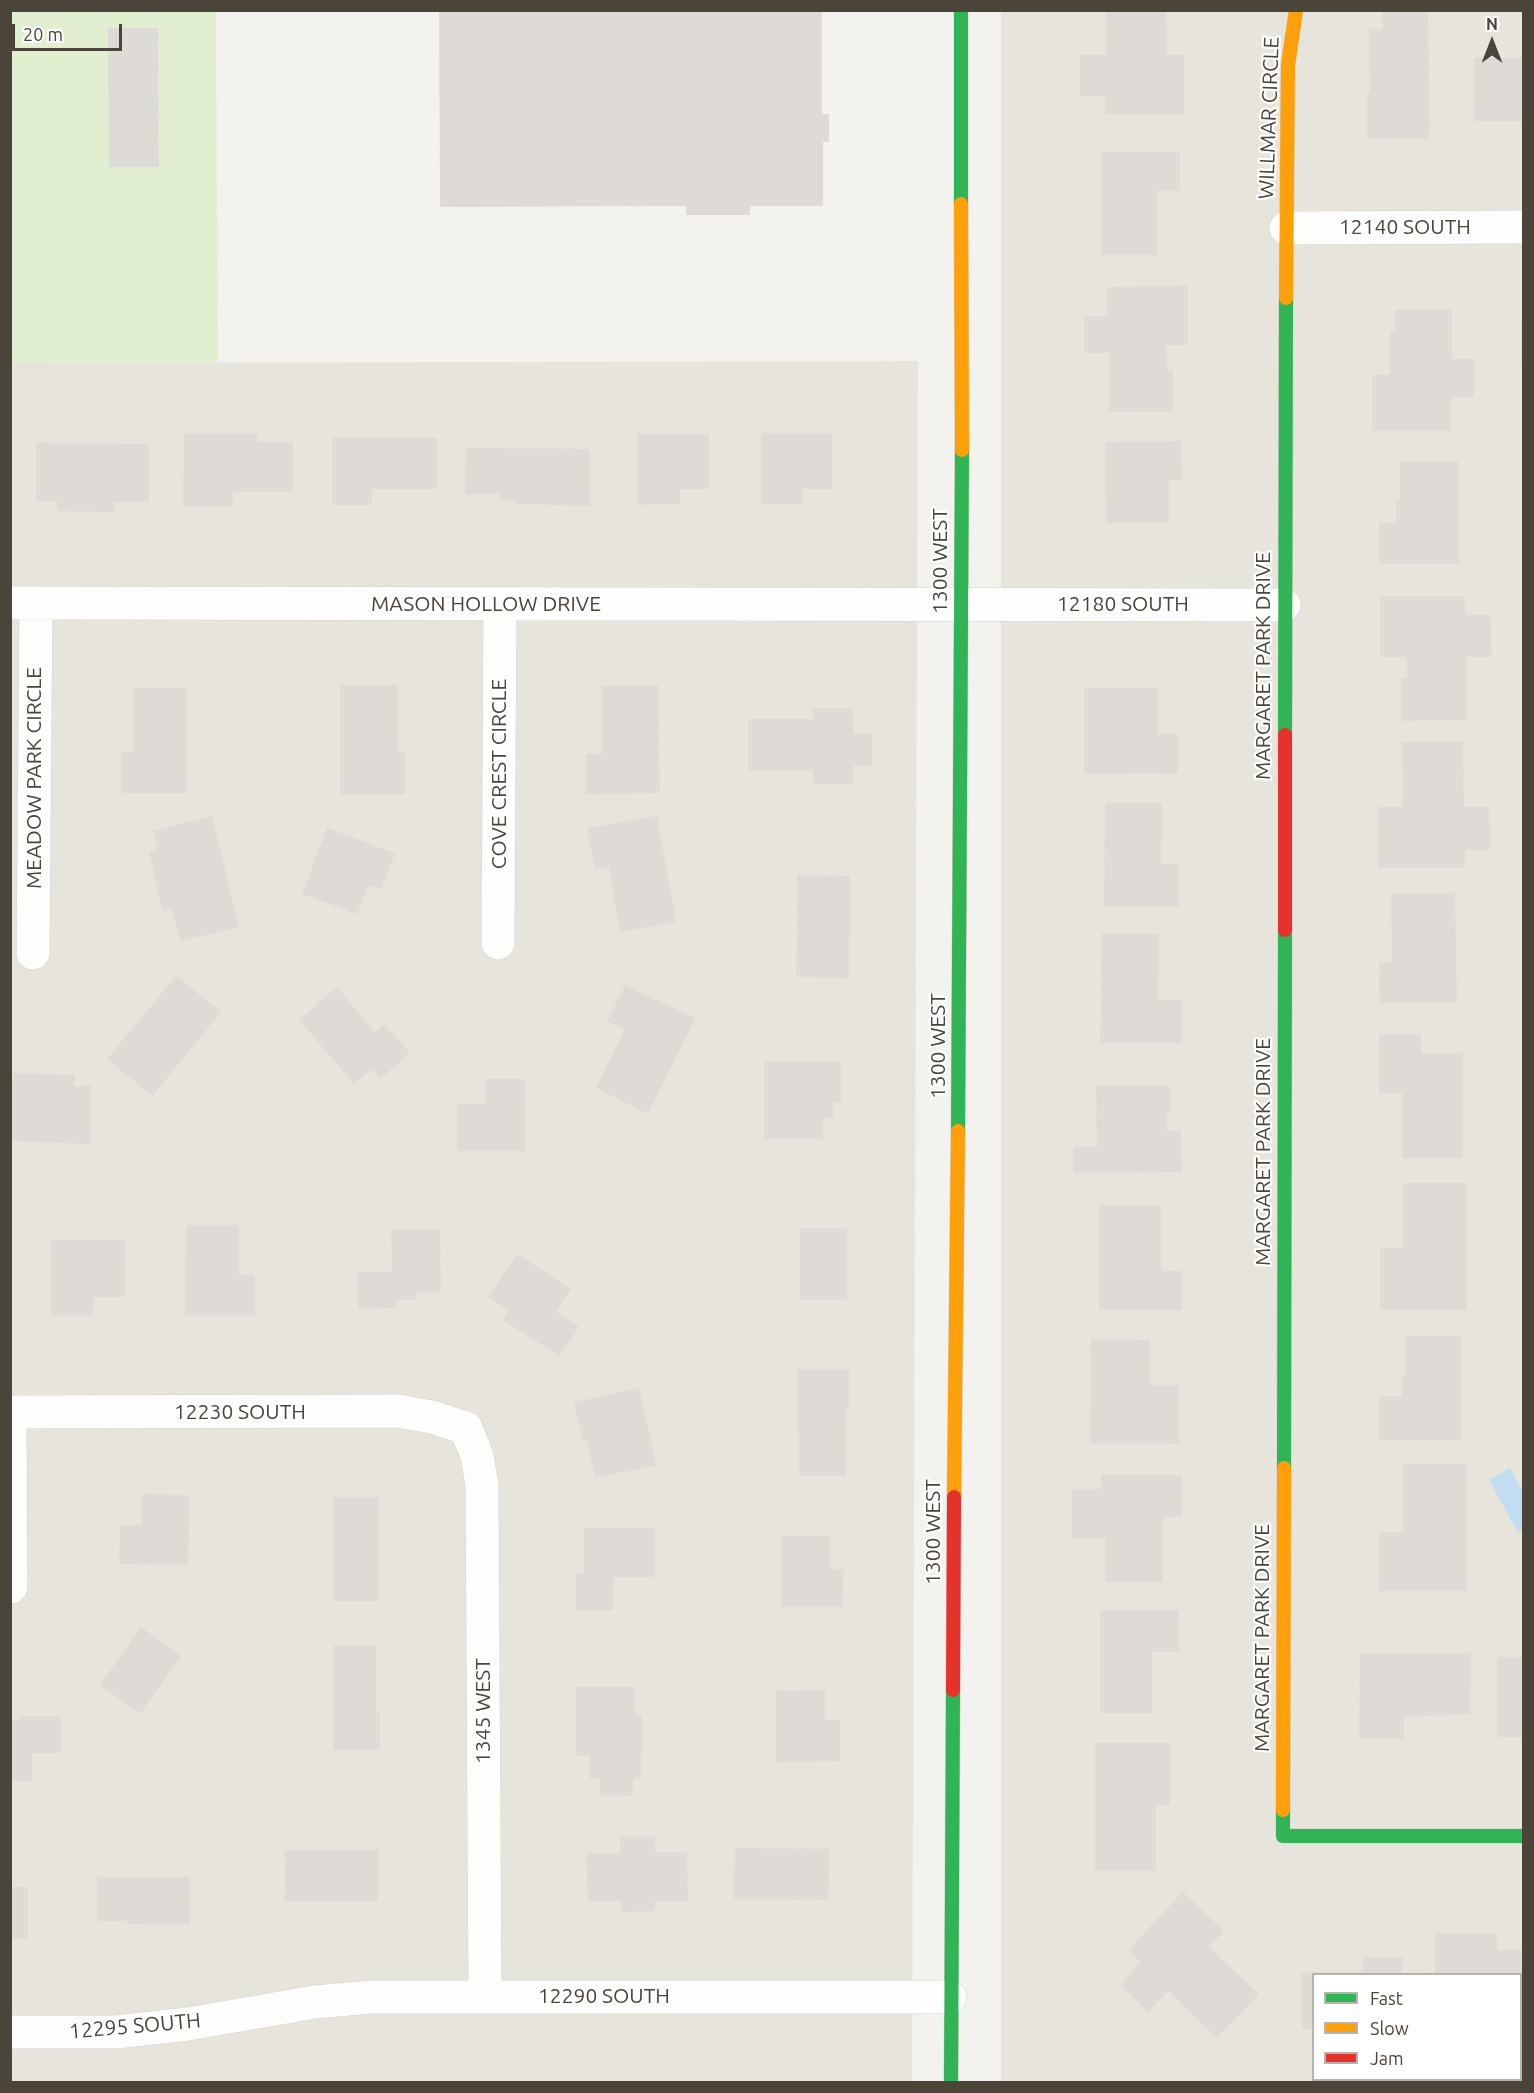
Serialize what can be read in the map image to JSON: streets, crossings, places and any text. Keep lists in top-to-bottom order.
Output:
{
  "streets": {
    "street": [
      "WILLMAR CIRCLE",
      "12140 SOUTH",
      "1300 WEST",
      "MASON HOLLOW DRIVE",
      "12180 SOUTH",
      "MARGARET PARK DRIVE",
      "COVE CREST CIRCLE",
      "MEADOW PARK CIRCLE",
      "12230 SOUTH",
      "1345 WEST",
      "12290 SOUTH",
      "12295 SOUTH"
    ]
  },
  "crossings": [
    ["WILLMAR CIRCLE", "12140 SOUTH"],
    ["WILLMAR CIRCLE", "MARGARET PARK DRIVE"],
    ["12140 SOUTH", "MARGARET PARK DRIVE"],
    ["1300 WEST", "MASON HOLLOW DRIVE"],
    ["1300 WEST", "12180 SOUTH"],
    ["1300 WEST", "12290 SOUTH"],
    ["MASON HOLLOW DRIVE", "12180 SOUTH"],
    ["MASON HOLLOW DRIVE", "COVE CREST CIRCLE"],
    ["MASON HOLLOW DRIVE", "MEADOW PARK CIRCLE"],
    ["12180 SOUTH", "MARGARET PARK DRIVE"],
    ["12230 SOUTH", "1345 WEST"],
    ["1345 WEST", "12290 SOUTH"],
    ["12290 SOUTH", "12295 SOUTH"]
  ],
  "legend": ["Fast", "Slow", "Jam"],
  "scale_bar": "20 m",
  "north": "top"
}
